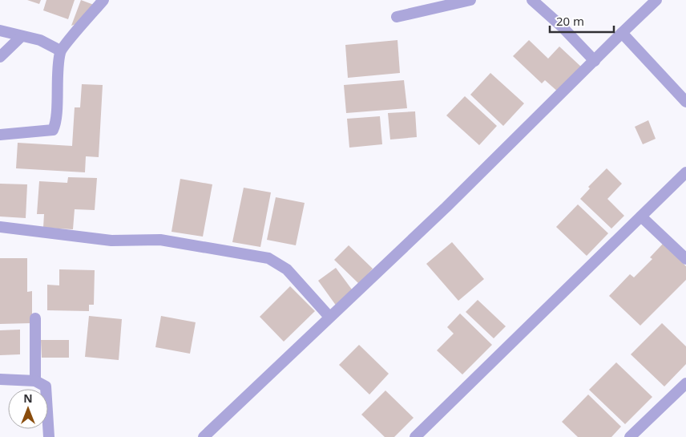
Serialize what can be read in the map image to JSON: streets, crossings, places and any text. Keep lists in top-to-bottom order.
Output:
{
  "scale_bar": "20 m",
  "north": "top"
}
